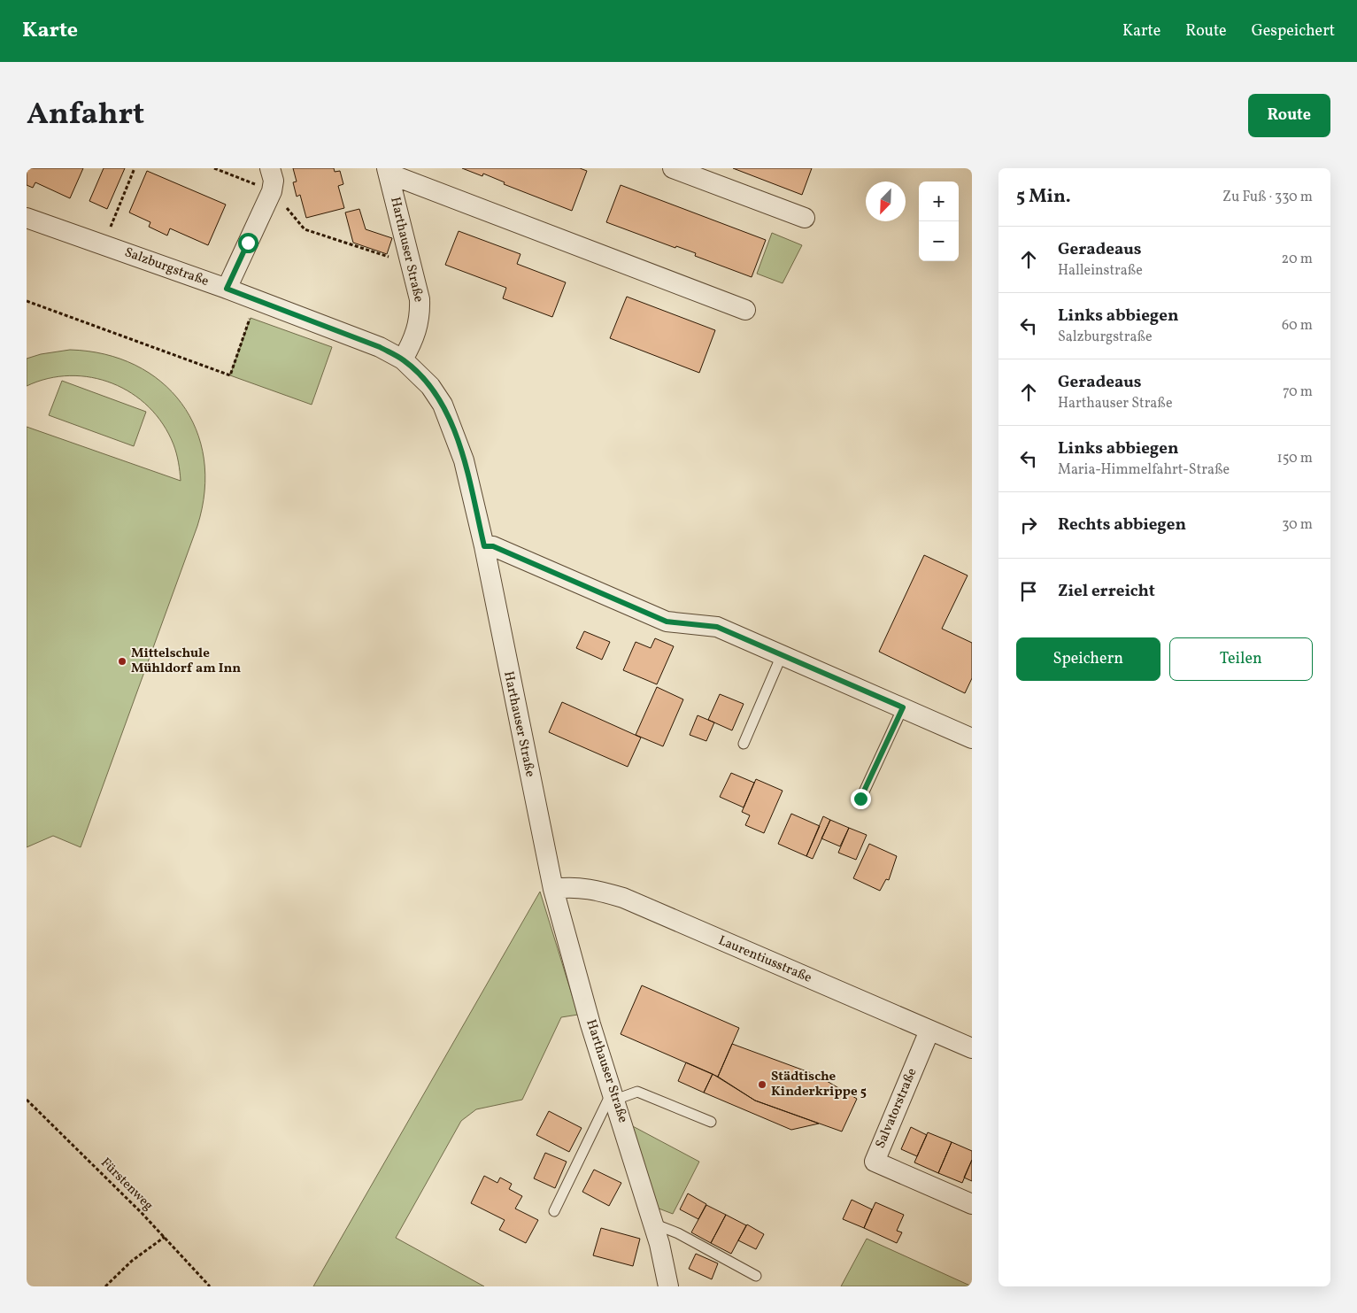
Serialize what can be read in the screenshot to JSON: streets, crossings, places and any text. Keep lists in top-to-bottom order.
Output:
{
  "streets": {
    "street": [
      "Harthauser Straße",
      "Salzburgstraße",
      "Laurentiusstraße",
      "Salvatorstraße"
    ],
    "path": ["Fürstenweg"]
  },
  "crossings": [
    ["Harthauser Straße", "Salzburgstraße"],
    ["Harthauser Straße", "Laurentiusstraße"],
    ["Laurentiusstraße", "Salvatorstraße"]
  ],
  "places": ["Mittelschule Mühldorf am Inn", "Städtische Kinderkrippe 5"],
  "north": "bottom left",
  "page": {
    "header": "Karte",
    "nav": ["Karte", "Route", "Gespeichert"],
    "title": "Anfahrt",
    "buttons": [
      "Route",
      ["Speichern", "Teilen"]
    ],
    "heading": ["5 Min.", "Zu Fuß · 330 m"],
    "map_buttons": ["+", "−"],
    "list": [
      ["Geradeaus", "Halleinstraße", "20 m"],
      ["Links abbiegen", "Salzburgstraße", "60 m"],
      ["Geradeaus", "Harthauser Straße", "70 m"],
      ["Links abbiegen", "Maria-Himmelfahrt-Straße", "150 m"],
      ["Rechts abbiegen", "30 m"],
      "Ziel erreicht"
    ]
  }
}
